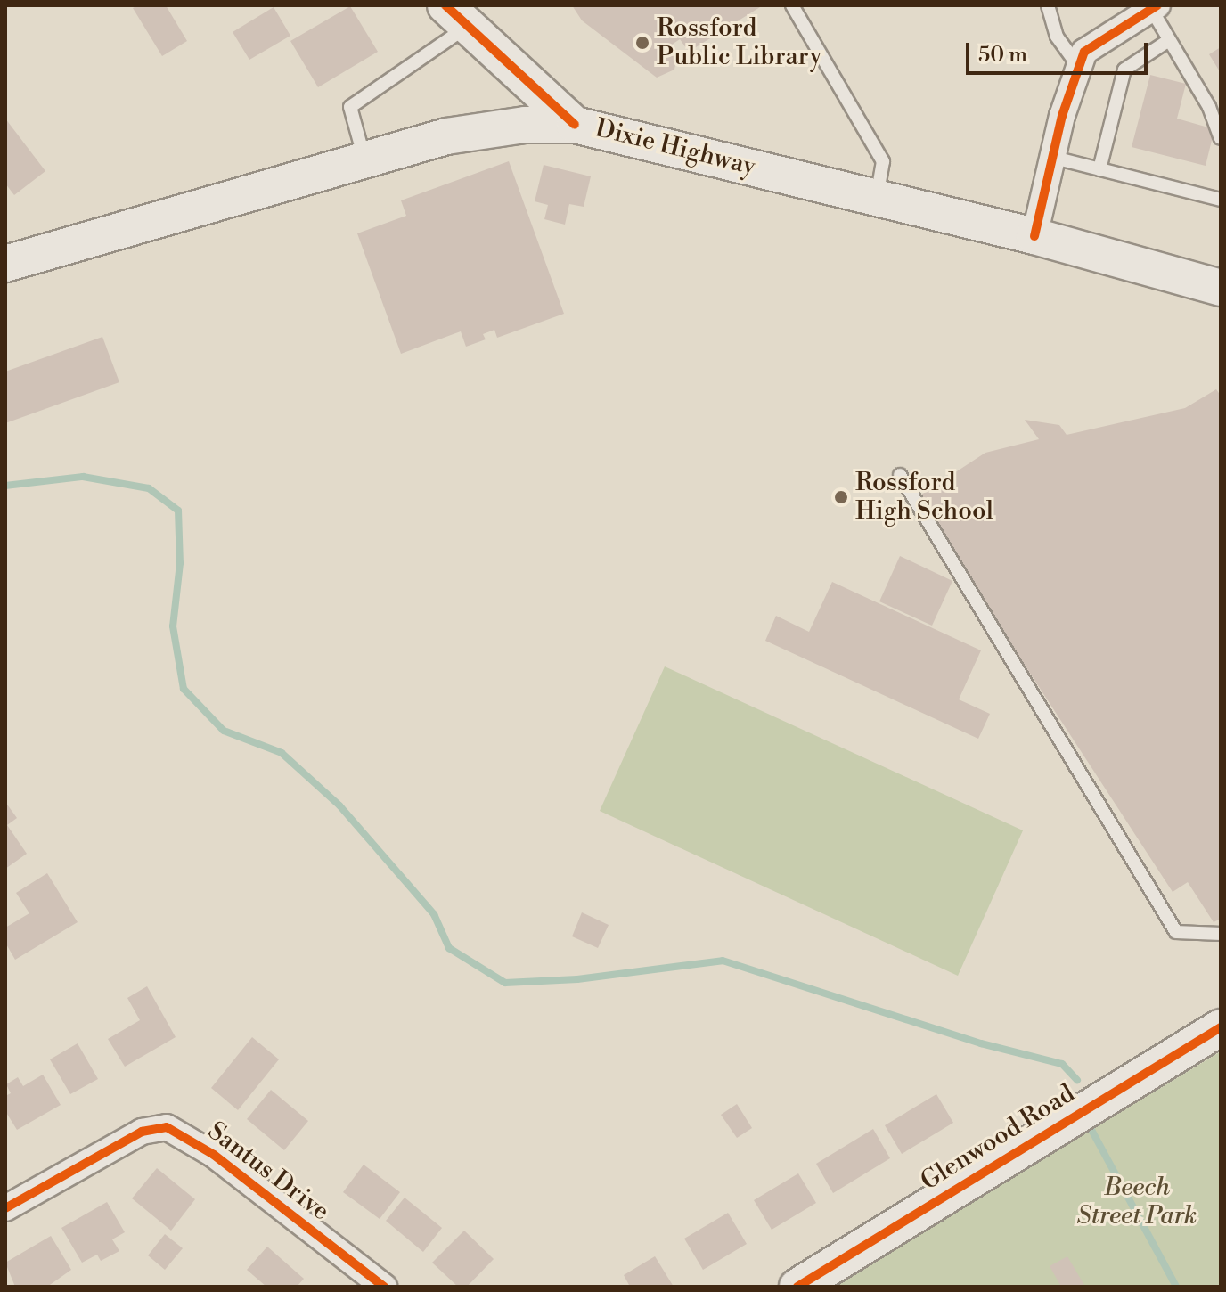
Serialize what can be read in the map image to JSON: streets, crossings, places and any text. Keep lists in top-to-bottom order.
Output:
{
  "streets": {
    "main road": ["Dixie Highway", "Glenwood Road"],
    "street": ["Santus Drive"]
  },
  "parks": ["Beech Street Park"],
  "places": ["Rossford Public Library", "Rossford High School"],
  "scale_bar": "50 m"
}
